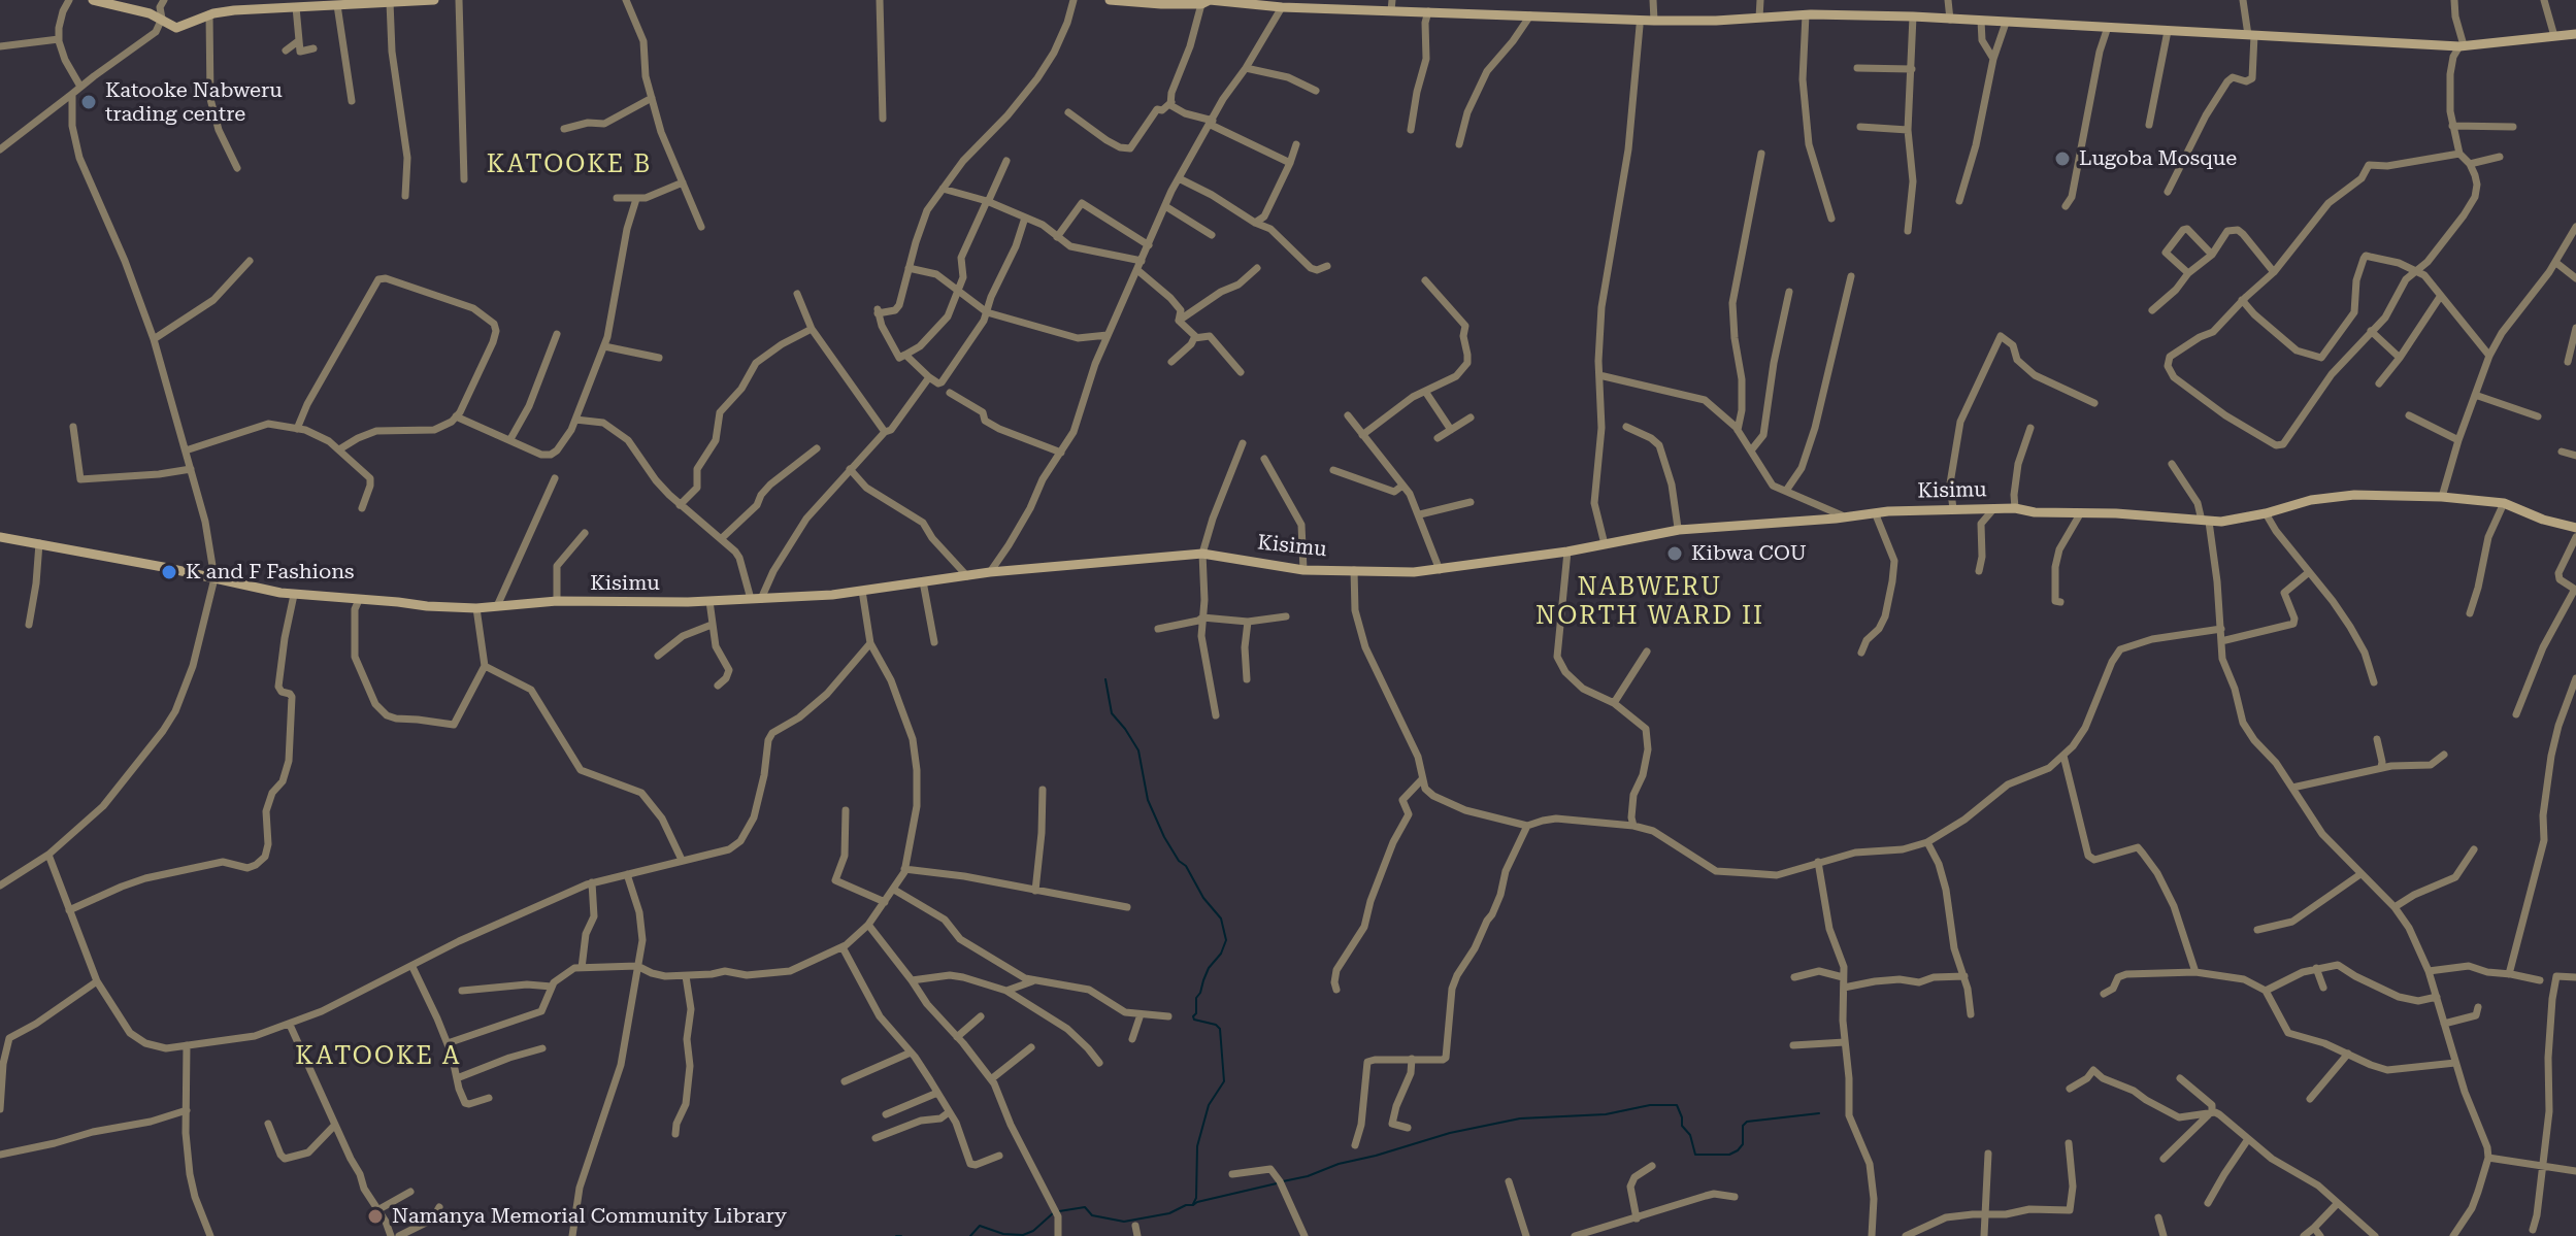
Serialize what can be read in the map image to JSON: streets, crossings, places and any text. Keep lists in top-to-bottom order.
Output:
{
  "streets": {
    "street": ["Kisimu"]
  },
  "districts": ["KATOOKE B", "NABWERU NORTH WARD II", "KATOOKE A"],
  "places": [
    "Katooke Nabweru trading centre",
    "Lugoba Mosque",
    "Kibwa COU",
    "K and F Fashions",
    "Namanya Memorial Community Library"
  ]
}
